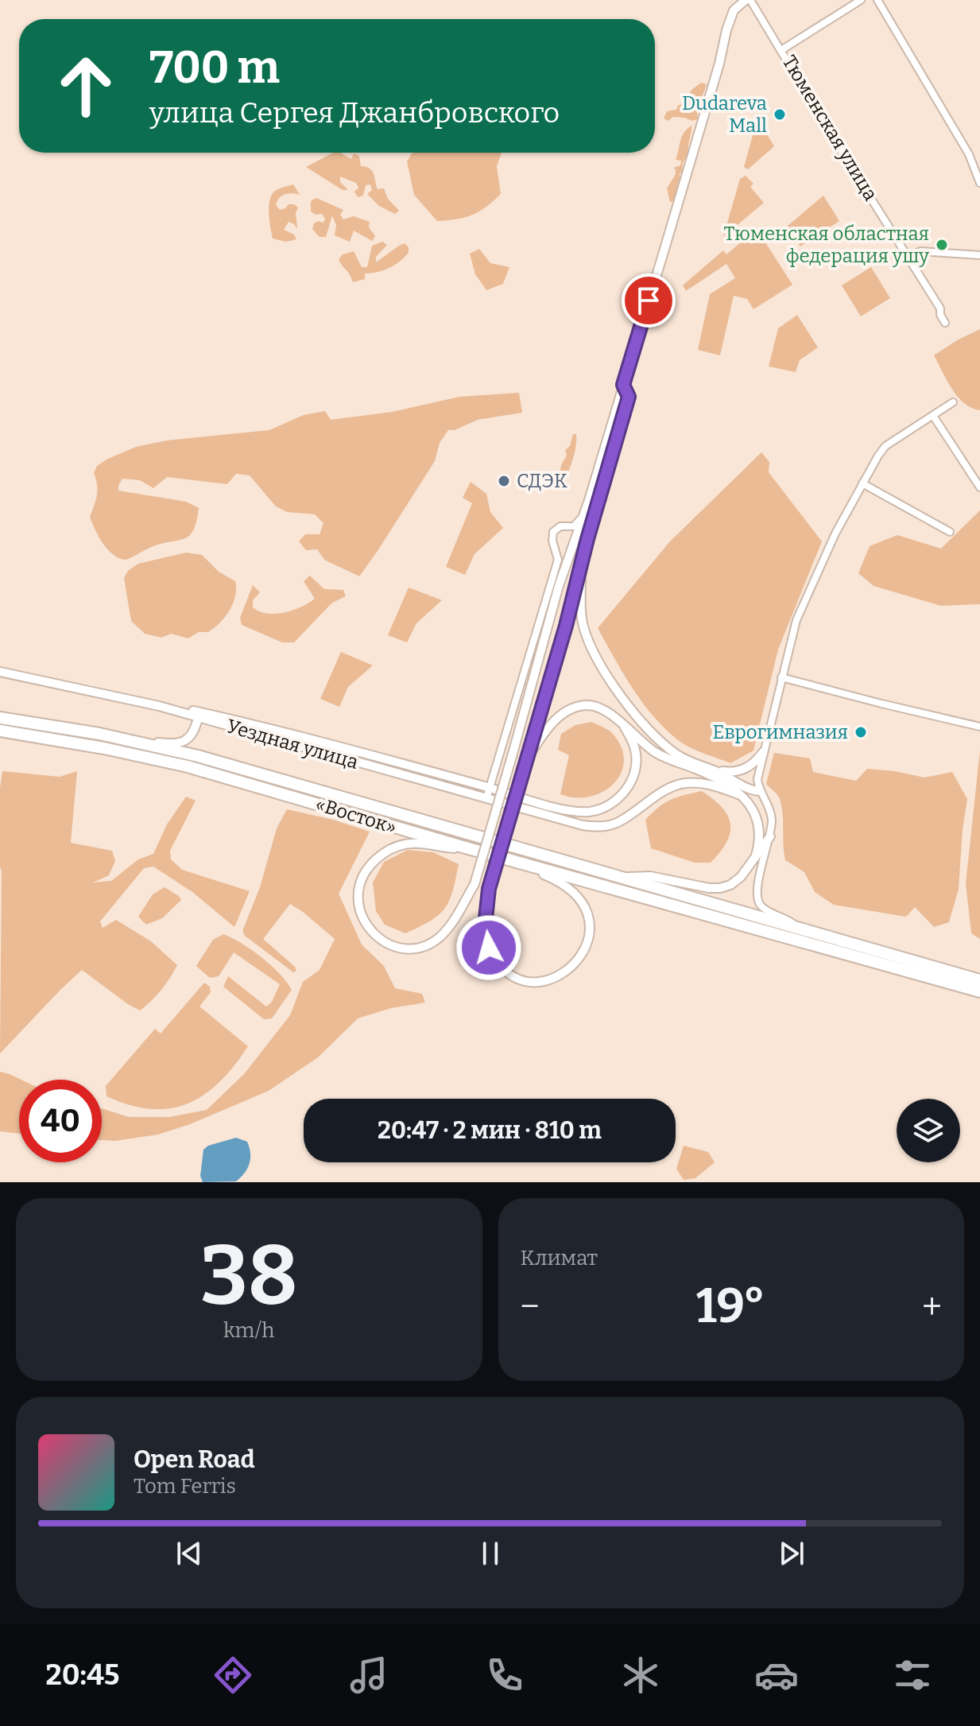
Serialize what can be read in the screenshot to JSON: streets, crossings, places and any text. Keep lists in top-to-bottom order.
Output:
{
  "streets": {
    "highway": ["«Восток»"],
    "street": ["Тюменская улица", "Уездная улица"]
  },
  "places": [
    "Dudareva Mall",
    "Тюменская областная федерация ушу",
    "СДЭК",
    "Еврогимназия"
  ],
  "page": {
    "turn": ["700 m", "улица Сергея Джанбровского"],
    "limit": "40",
    "trip": "20:47 · 2 мин · 810 m",
    "tile": [
      ["38", "km/h"],
      "Климат"
    ],
    "heat": ["−", "19°", "+"],
    "song": ["Open Road", "Tom Ferris"],
    "tabs": "20:45"
  }
}
